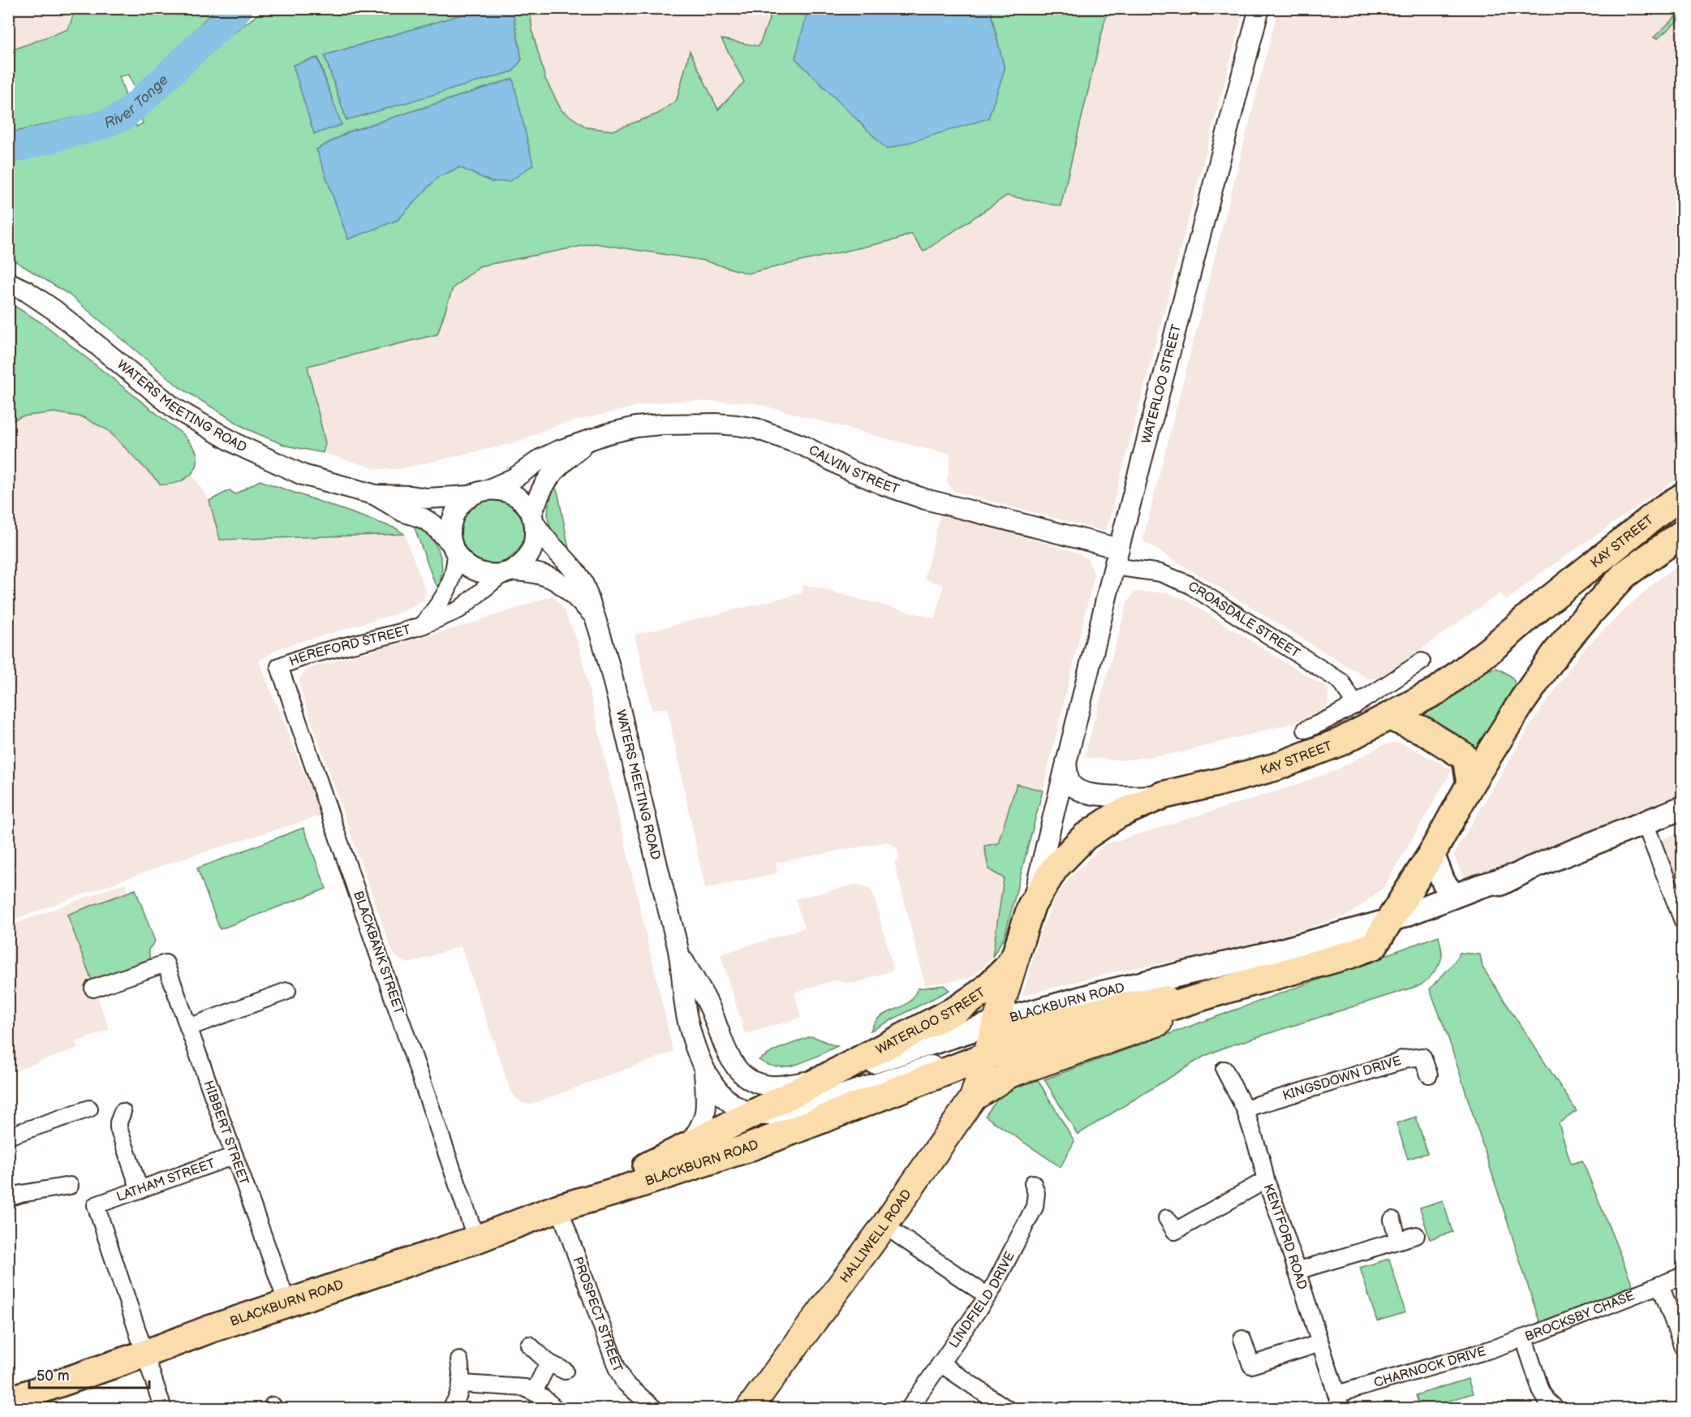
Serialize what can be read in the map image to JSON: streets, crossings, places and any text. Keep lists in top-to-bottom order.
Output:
{
  "streets": {
    "highway": ["WATERLOO STREET", "KAY STREET", "BLACKBURN ROAD"],
    "main road": ["HALLIWELL ROAD"],
    "street": [
      "WATERS MEETING ROAD",
      "CALVIN STREET",
      "CROASDALE STREET",
      "HEREFORD STREET",
      "BLACKBANK STREET",
      "KINGSDOWN DRIVE",
      "HIBBERT STREET",
      "LATHAM STREET",
      "KENTFORD ROAD",
      "LINDFIELD DRIVE",
      "PROSPECT STREET",
      "BROCKSBY CHASE",
      "CHARNOCK DRIVE"
    ]
  },
  "crossings": [
    ["WATERLOO STREET", "WATERS MEETING ROAD"],
    ["WATERLOO STREET", "CALVIN STREET"],
    ["WATERLOO STREET", "KAY STREET"],
    ["WATERLOO STREET", "CROASDALE STREET"],
    ["WATERLOO STREET", "BLACKBURN ROAD"],
    ["WATERS MEETING ROAD", "CALVIN STREET"],
    ["WATERS MEETING ROAD", "HEREFORD STREET"],
    ["WATERS MEETING ROAD", "BLACKBURN ROAD"],
    ["CALVIN STREET", "CROASDALE STREET"],
    ["CALVIN STREET", "HEREFORD STREET"],
    ["KAY STREET", "BLACKBURN ROAD"],
    ["KAY STREET", "HALLIWELL ROAD"],
    ["HEREFORD STREET", "BLACKBANK STREET"],
    ["BLACKBANK STREET", "BLACKBURN ROAD"],
    ["BLACKBURN ROAD", "HIBBERT STREET"],
    ["BLACKBURN ROAD", "LATHAM STREET"],
    ["BLACKBURN ROAD", "HALLIWELL ROAD"],
    ["BLACKBURN ROAD", "PROSPECT STREET"],
    ["KINGSDOWN DRIVE", "KENTFORD ROAD"],
    ["HIBBERT STREET", "LATHAM STREET"],
    ["KENTFORD ROAD", "CHARNOCK DRIVE"],
    ["BROCKSBY CHASE", "CHARNOCK DRIVE"]
  ],
  "water": ["River Tonge"],
  "scale_bar": "50 m"
}
